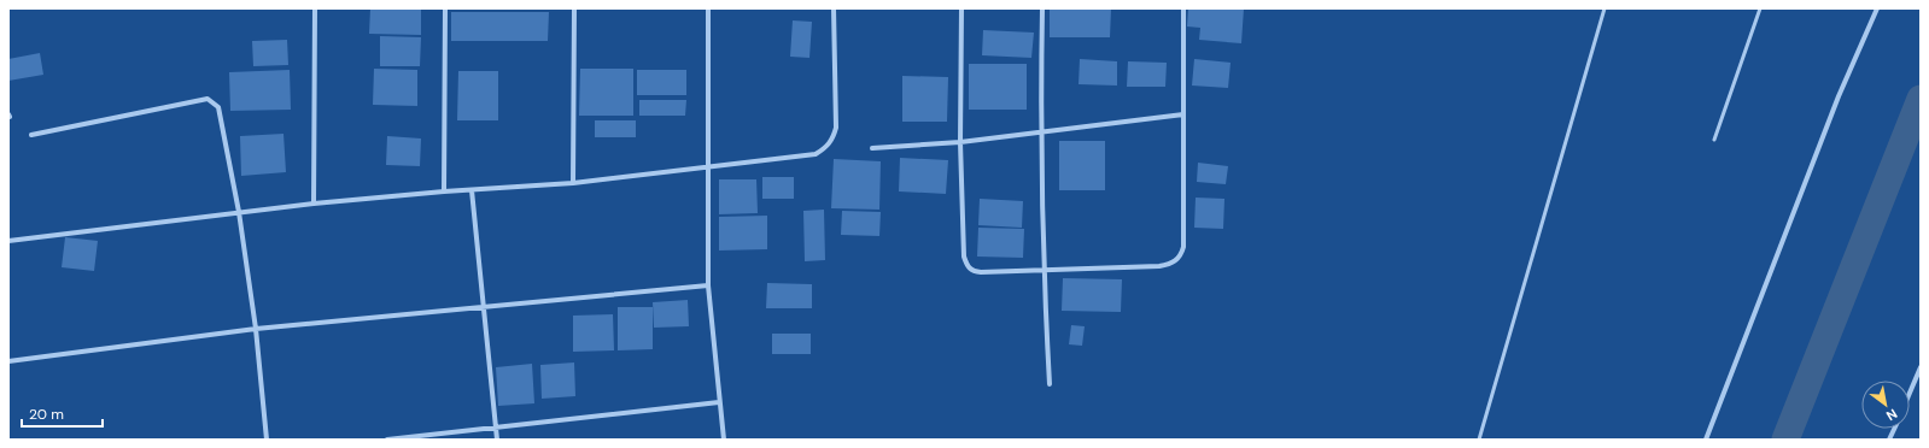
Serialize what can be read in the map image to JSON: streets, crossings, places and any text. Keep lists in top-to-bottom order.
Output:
{
  "scale_bar": "20 m",
  "north": "bottom right"
}
